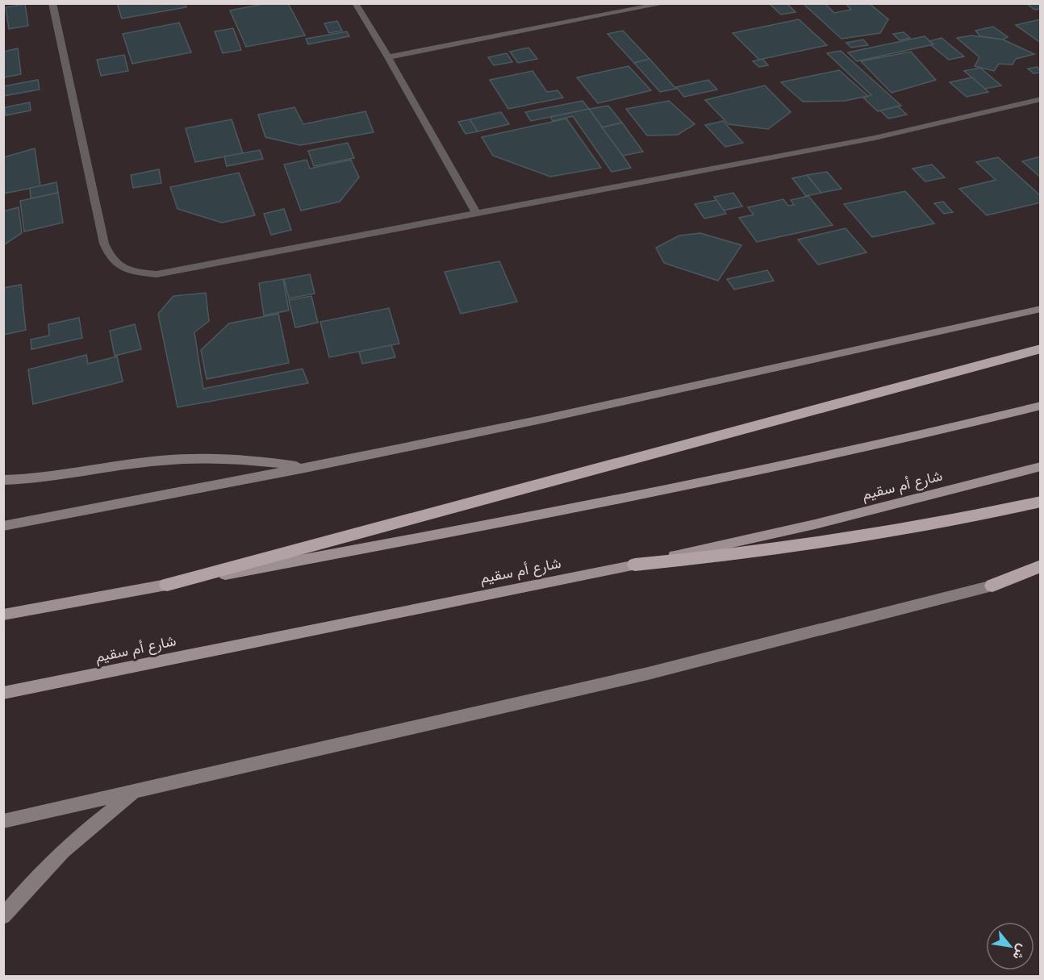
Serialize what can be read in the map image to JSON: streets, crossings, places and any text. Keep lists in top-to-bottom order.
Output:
{
  "streets": {
    "main road": ["شارع أم سقيم"]
  },
  "north": "bottom right"
}
